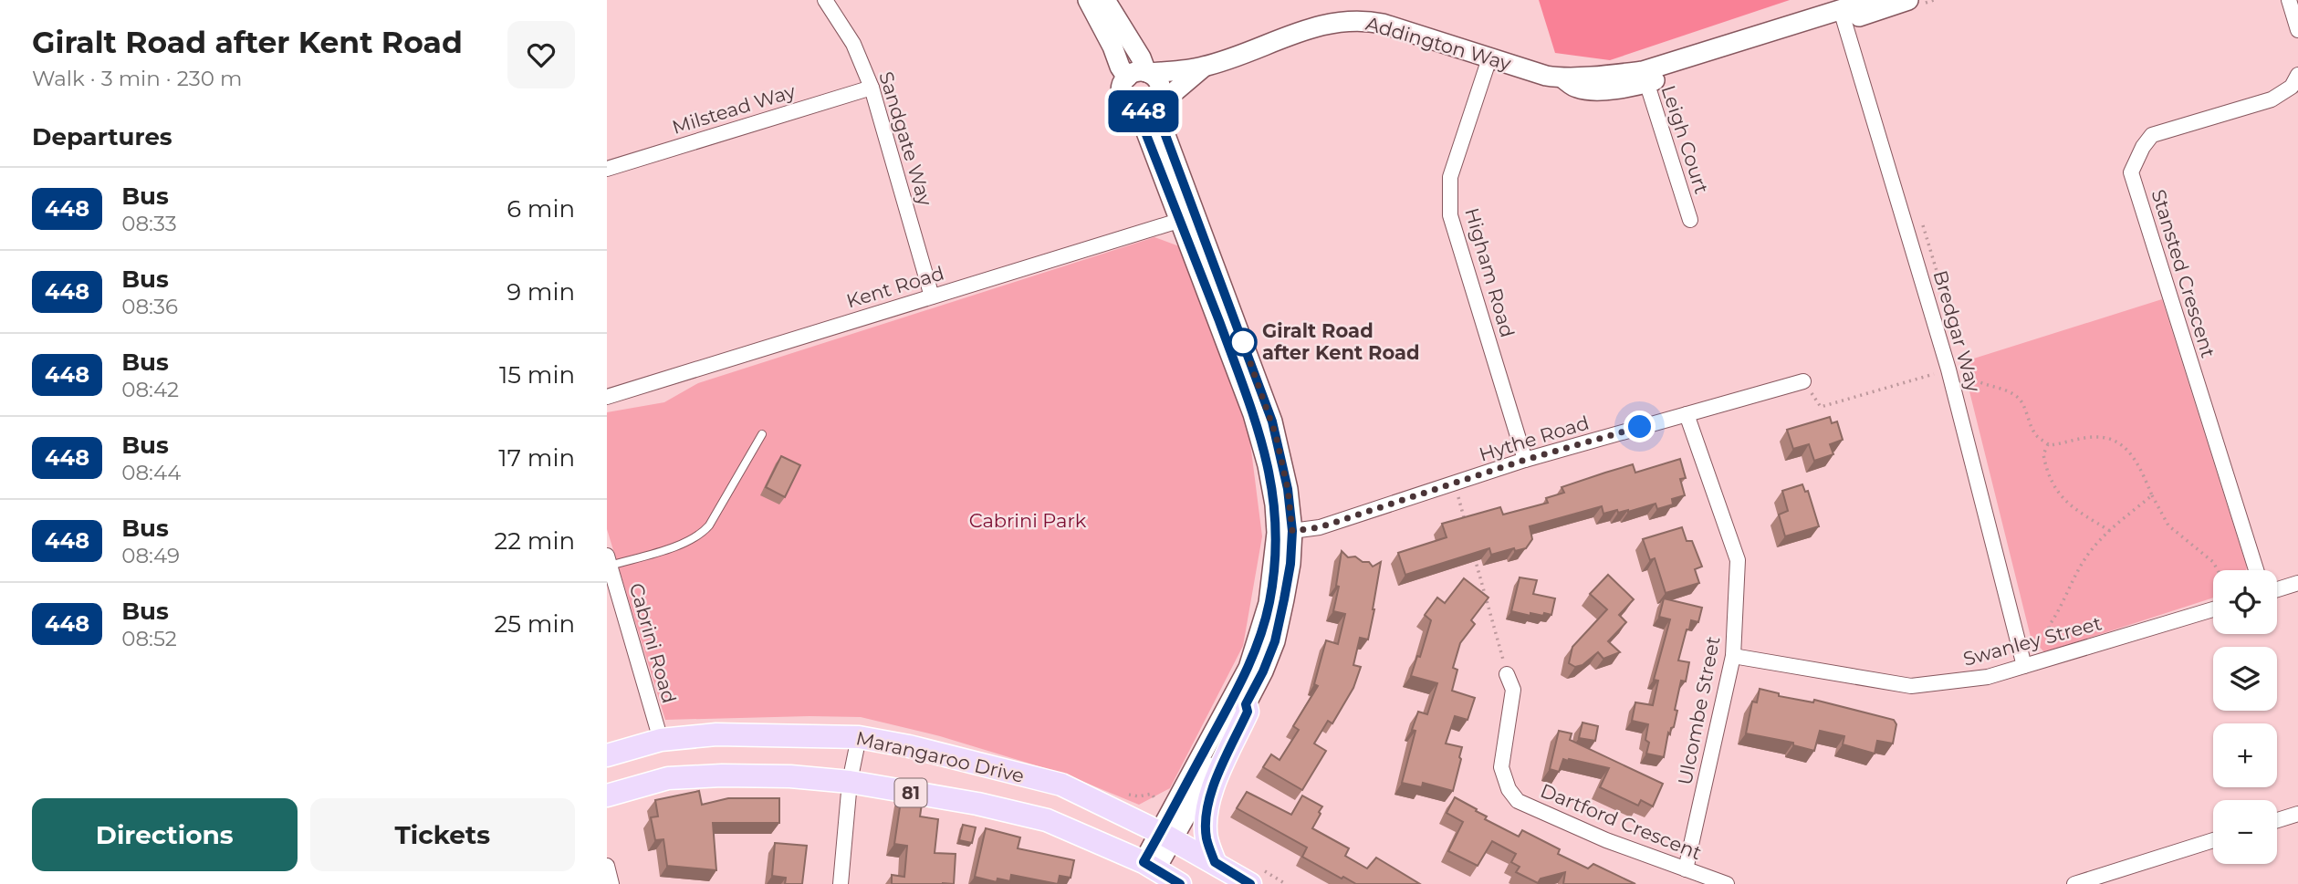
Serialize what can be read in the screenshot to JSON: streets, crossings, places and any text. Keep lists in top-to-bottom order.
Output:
{
  "streets": {
    "main road": ["Marangaroo Drive", "81"],
    "street": [
      "Addington Way",
      "Milstead Way",
      "Sandgate Way",
      "Leigh Court",
      "Higham Road",
      "Stansted Crescent",
      "Kent Road",
      "Bredgar Way",
      "Hythe Road",
      "Swanley Street",
      "Cabrini Road",
      "Ulcombe Street",
      "Dartford Crescent"
    ]
  },
  "crossings": [
    ["Addington Way", "Leigh Court"],
    ["Addington Way", "Higham Road"],
    ["Addington Way", "Bredgar Way"],
    ["Milstead Way", "Sandgate Way"],
    ["Sandgate Way", "Kent Road"],
    ["Higham Road", "Hythe Road"],
    ["Bredgar Way", "Swanley Street"],
    ["Hythe Road", "Ulcombe Street"],
    ["Swanley Street", "Ulcombe Street"],
    ["Cabrini Road", "Marangaroo Drive"],
    ["Ulcombe Street", "Dartford Crescent"]
  ],
  "parks": ["Cabrini Park"],
  "places": ["Giralt Road after Kent Road"],
  "lines": ["bus line 448"],
  "page": {
    "heading": [
      ["Giralt Road after Kent Road", "Walk · 3 min · 230 m"],
      "Departures"
    ],
    "on_map": "448",
    "list": [
      {
        "mark": "448",
        "name": "Bus",
        "note": "08:33",
        "value": "6 min"
      },
      {
        "mark": "448",
        "name": "Bus",
        "note": "08:36",
        "value": "9 min"
      },
      {
        "mark": "448",
        "name": "Bus",
        "note": "08:42",
        "value": "15 min"
      },
      {
        "mark": "448",
        "name": "Bus",
        "note": "08:44",
        "value": "17 min"
      },
      {
        "mark": "448",
        "name": "Bus",
        "note": "08:49",
        "value": "22 min"
      },
      {
        "mark": "448",
        "name": "Bus",
        "note": "08:52",
        "value": "25 min"
      }
    ],
    "map_buttons": ["+", "−"],
    "buttons": ["Directions", "Tickets"]
  }
}
